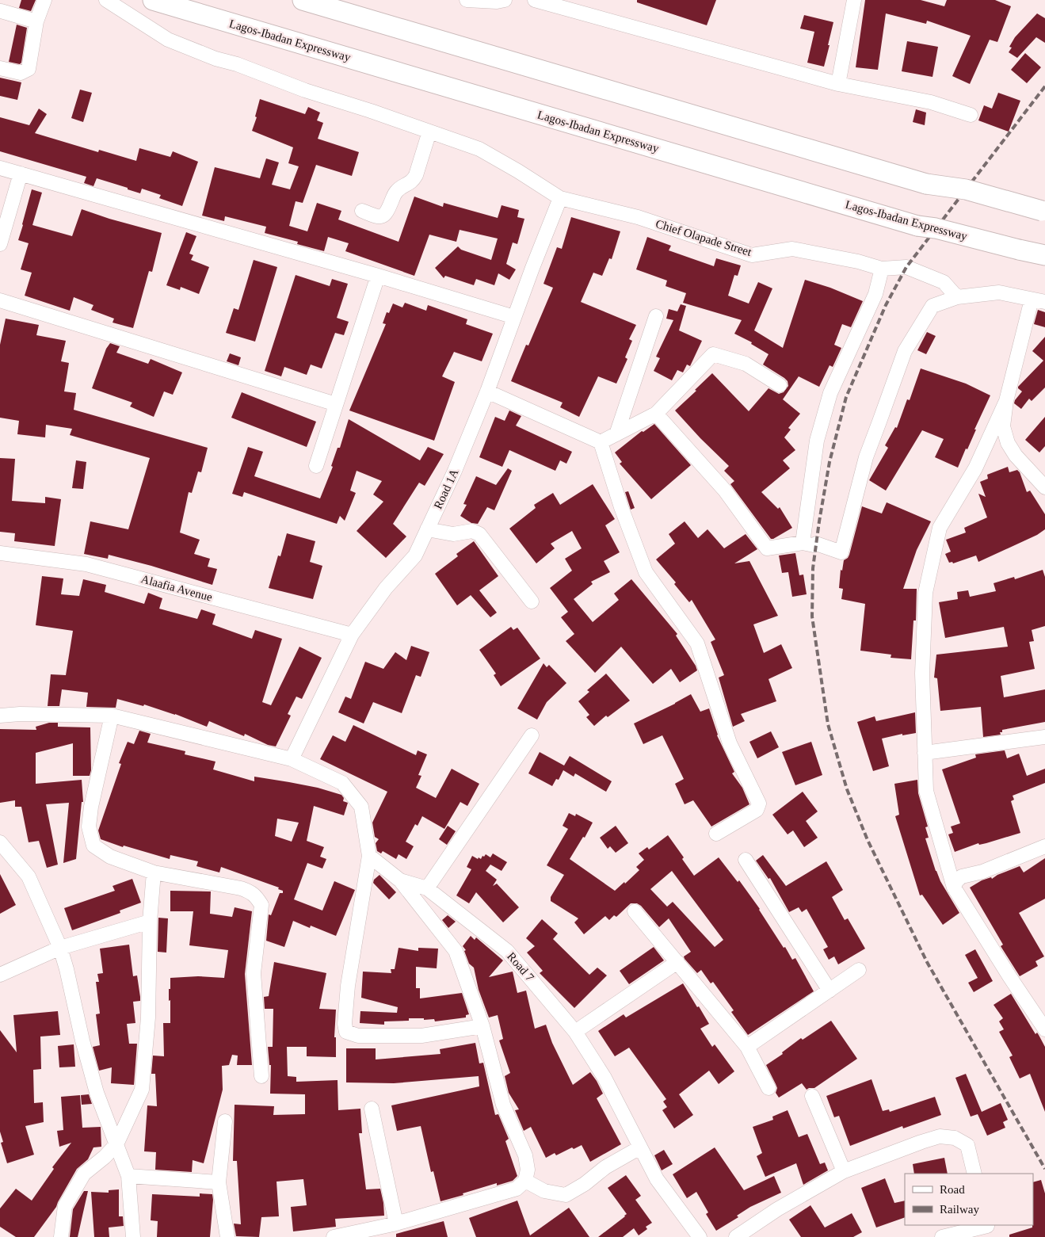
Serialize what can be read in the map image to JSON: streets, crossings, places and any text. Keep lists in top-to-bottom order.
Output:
{
  "streets": {
    "highway": ["Lagos-Ibadan Expressway"],
    "street": [
      "Chief Olapade Street",
      "Road 1A",
      "Alaafia Avenue",
      "Road 7"
    ]
  },
  "crossings": [
    ["Chief Olapade Street", "Road 1A"],
    ["Road 1A", "Alaafia Avenue"]
  ],
  "legend": ["Road", "Railway"]
}
